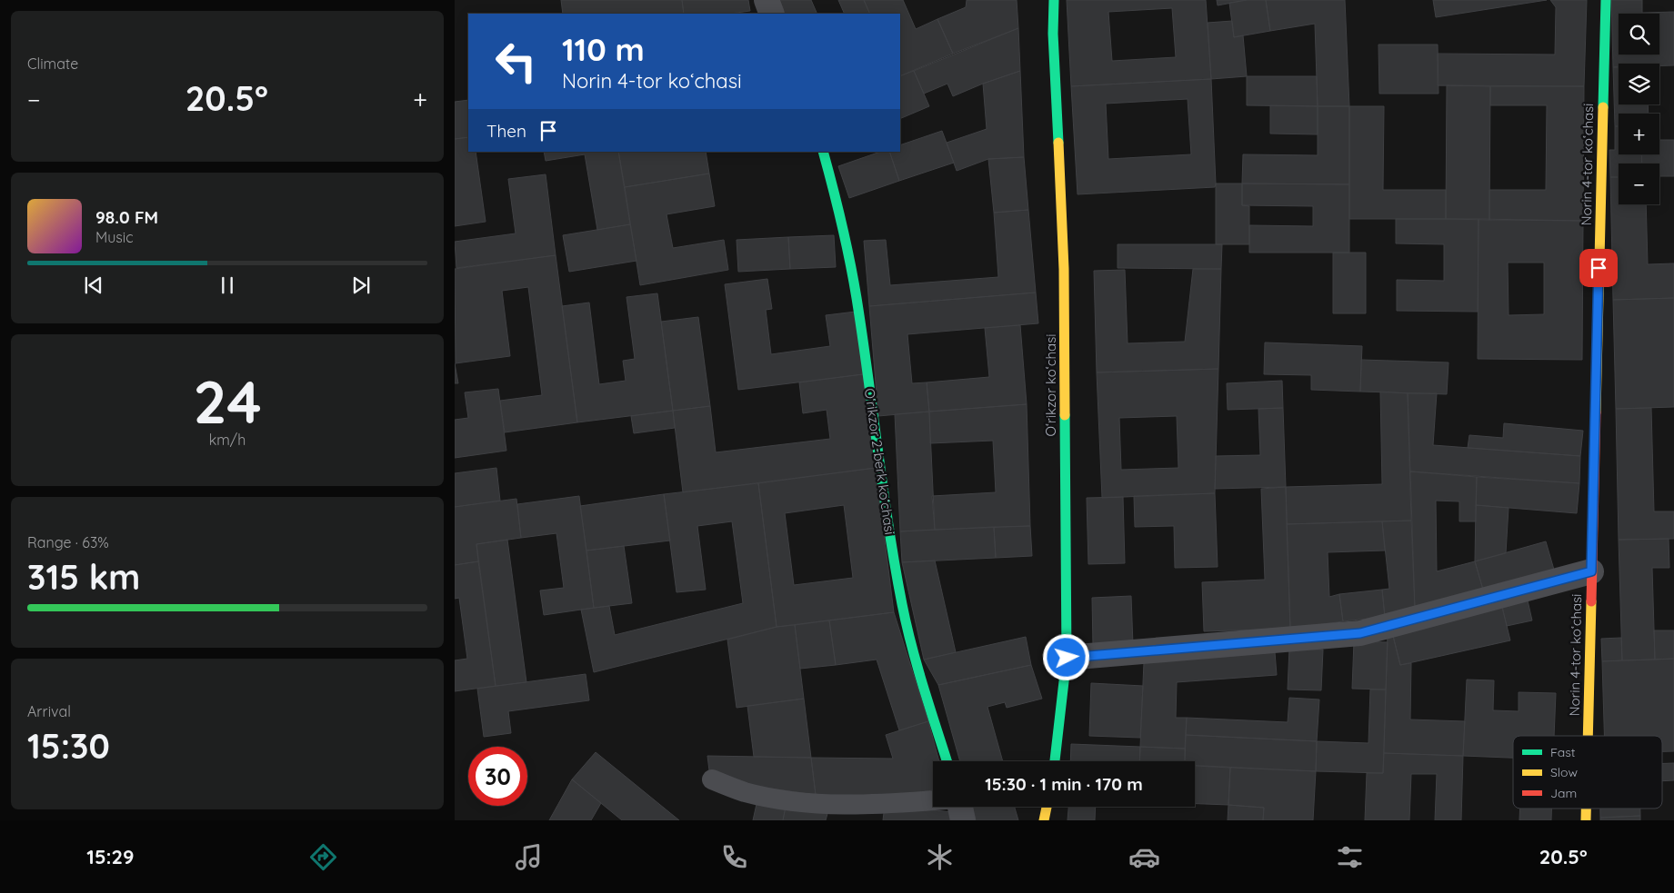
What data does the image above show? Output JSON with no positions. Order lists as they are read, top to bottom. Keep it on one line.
{"streets":{"street":["Norin 4-tor koʻchasi","Oʻrikzor koʻchasi","Oʻrikzor 2-berk koʻchasi"]},"legend":["Fast","Slow","Jam"],"page":{"tile":["Climate",["24","km/h"],["Range · 63%","315 km"],["Arrival","15:30"]],"map_buttons":["+","−"],"turn":["110 m","Norin 4-tor koʻchasi"],"heat":["−","20.5°","+"],"then":"Then","song":["98.0 FM","Music"],"limit":"30","trip":"15:30 · 1 min · 170 m","tabs":["15:29","20.5°"]}}
